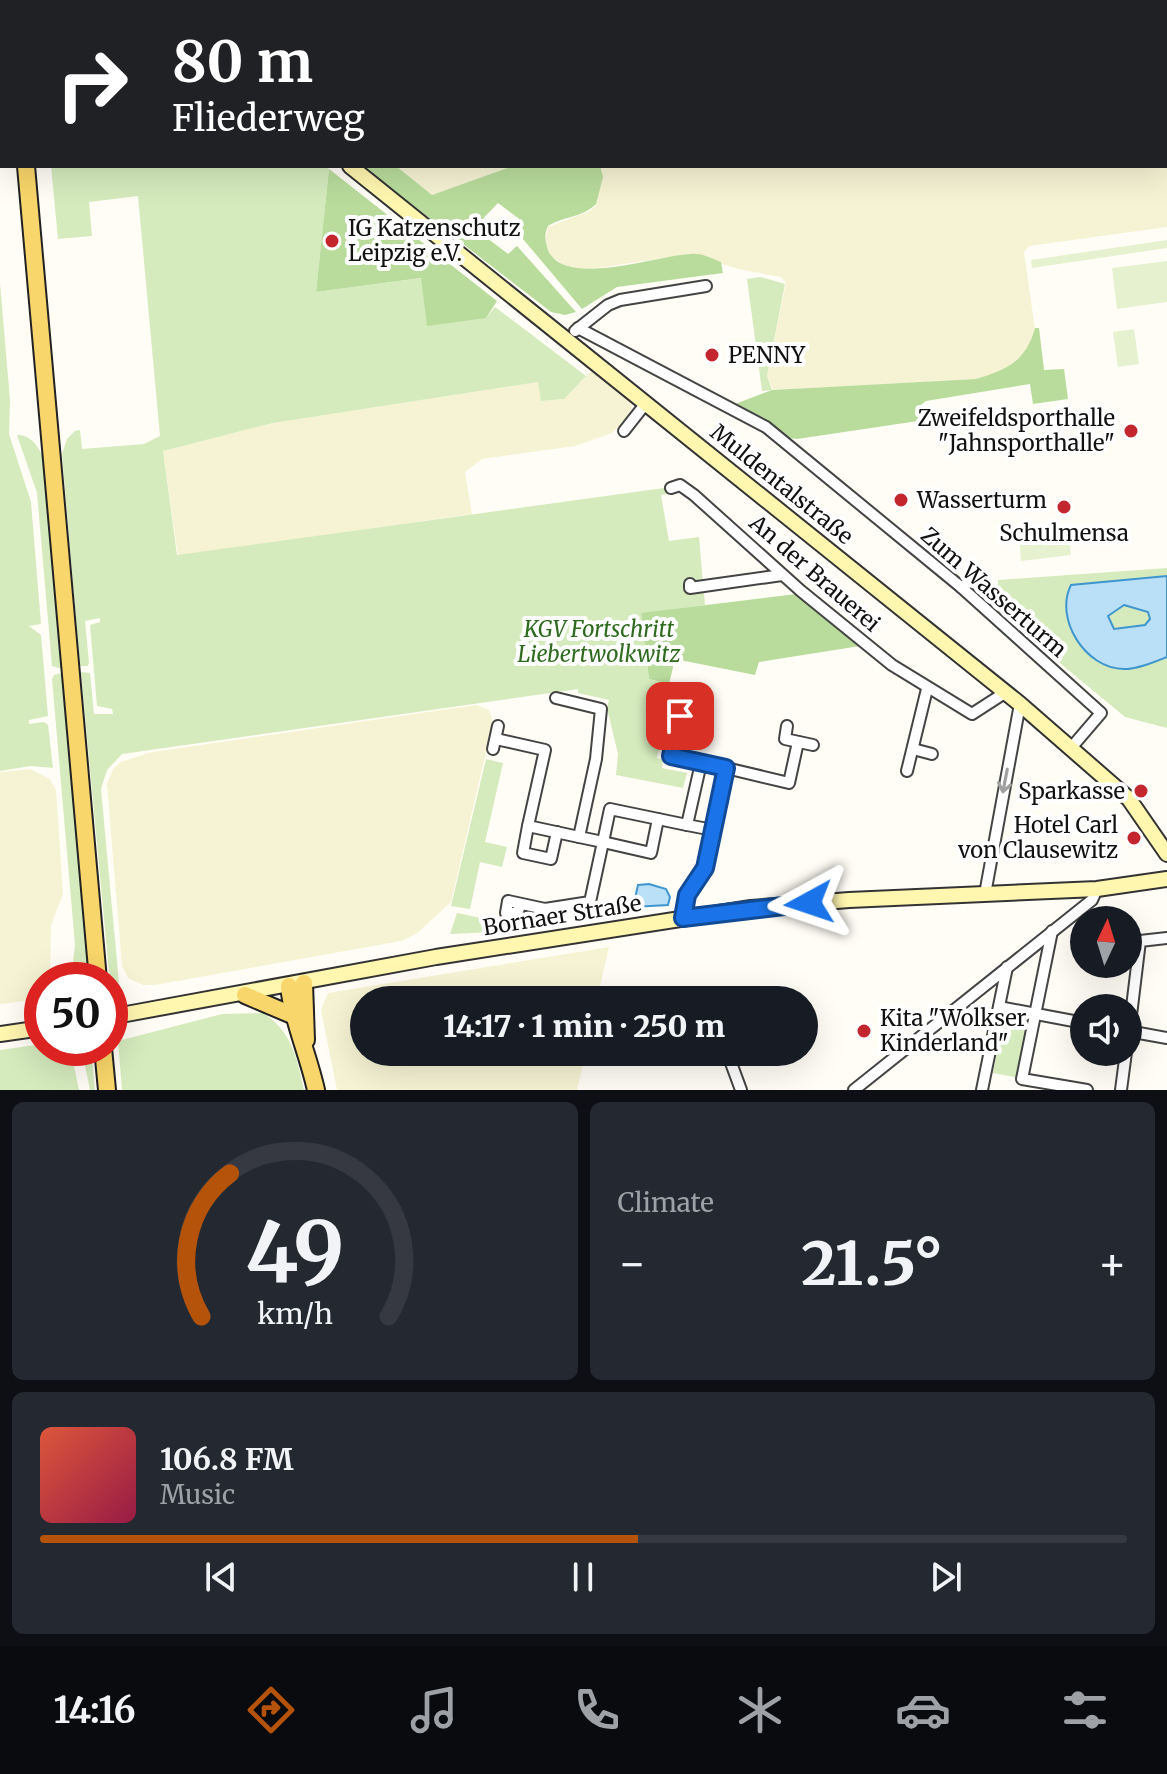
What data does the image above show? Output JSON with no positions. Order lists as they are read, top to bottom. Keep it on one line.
{"streets":{"main road":["Muldentalstraße","Bornaer Straße"],"street":["An der Brauerei","Zum Wasserturm"]},"crossings":[["Muldentalstraße","An der Brauerei"],["Muldentalstraße","Zum Wasserturm"]],"parks":["KGV Fortschritt Liebertwolkwitz"],"places":["IG Katzenschutz Leipzig e.V.","PENNY","Zweifeldsporthalle \"Jahnsporthalle\"","Wasserturm","Schulmensa","Sparkasse","Hotel Carl von Clausewitz","Kita \"Wolkser Kinderland\""],"north":"top","page":{"turn":["80 m","Fliederweg"],"limit":"50","trip":"14:17 · 1 min · 250 m","tile":"Climate","heat":["−","21.5°","+"],"song":["106.8 FM","Music"],"tabs":"14:16","gauge":["49","km/h"]}}
